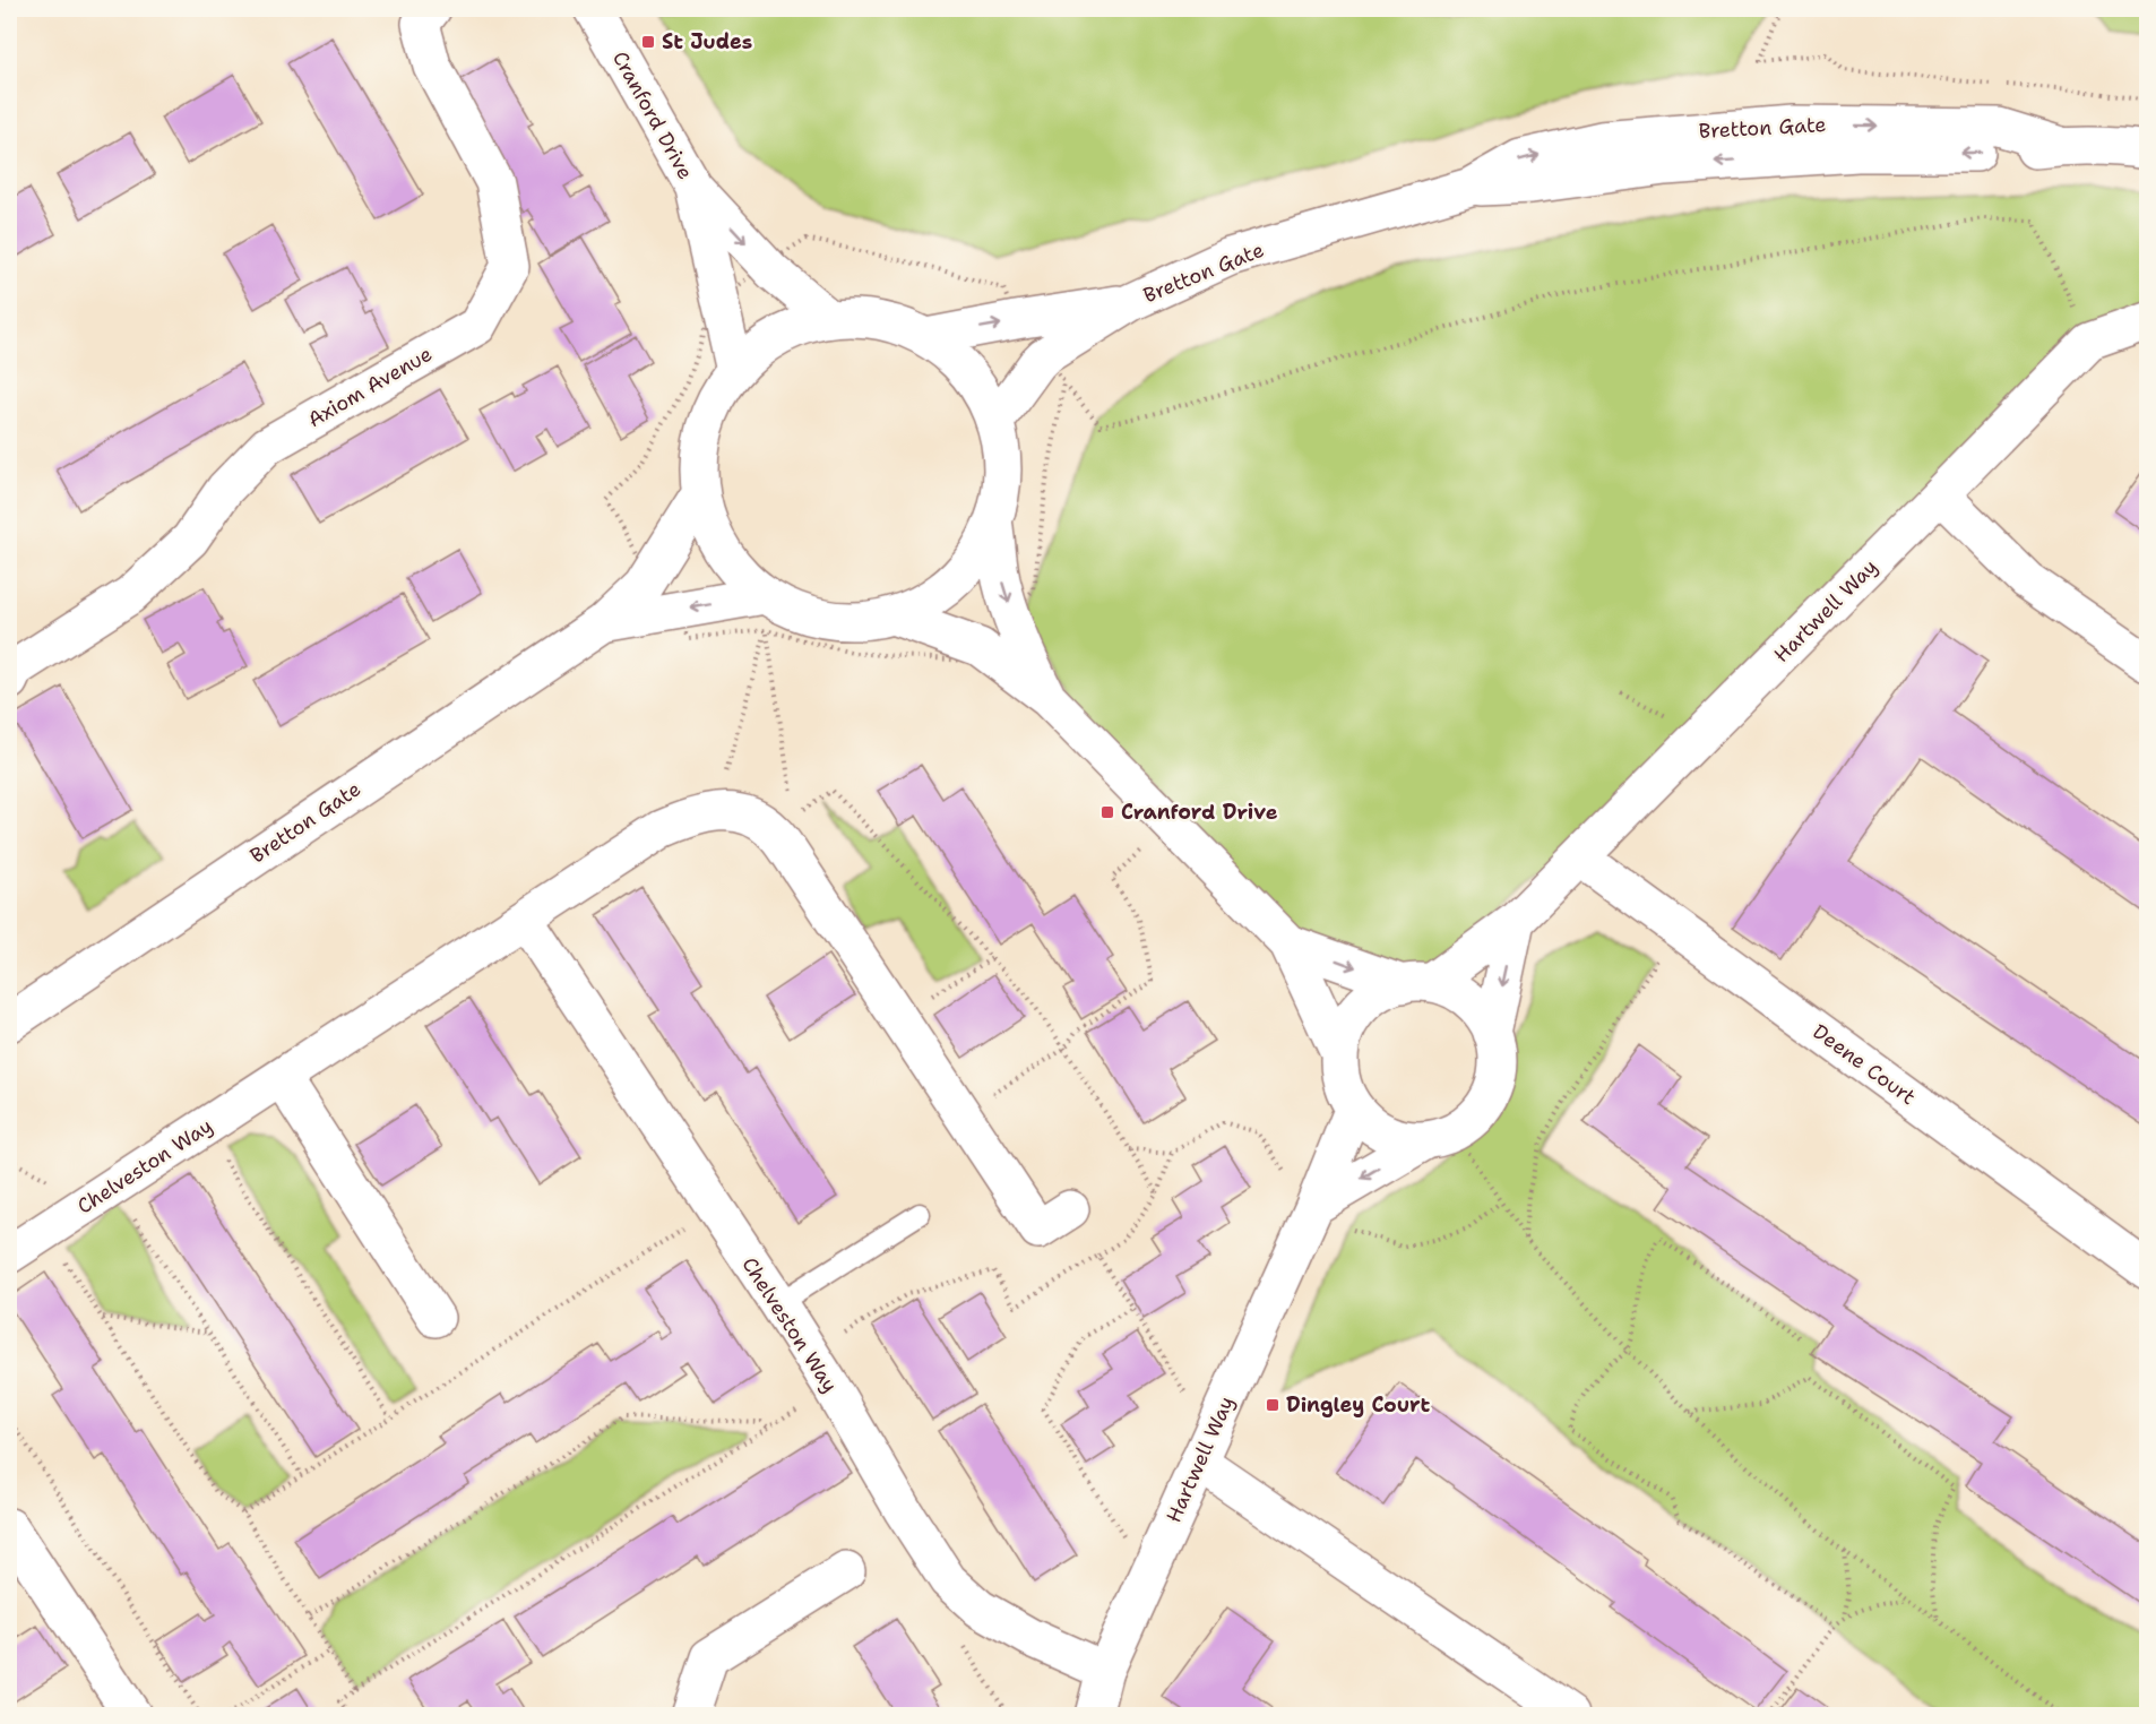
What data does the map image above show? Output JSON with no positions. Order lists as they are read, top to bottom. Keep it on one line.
{"streets":{"street":["Cranford Drive","Bretton Gate","Axiom Avenue","Hartwell Way","Deene Court","Chelveston Way"]},"crossings":[["Hartwell Way","Deene Court"],["Hartwell Way","Chelveston Way"]],"places":{"transit":["St Judes","Cranford Drive","Dingley Court"]}}
